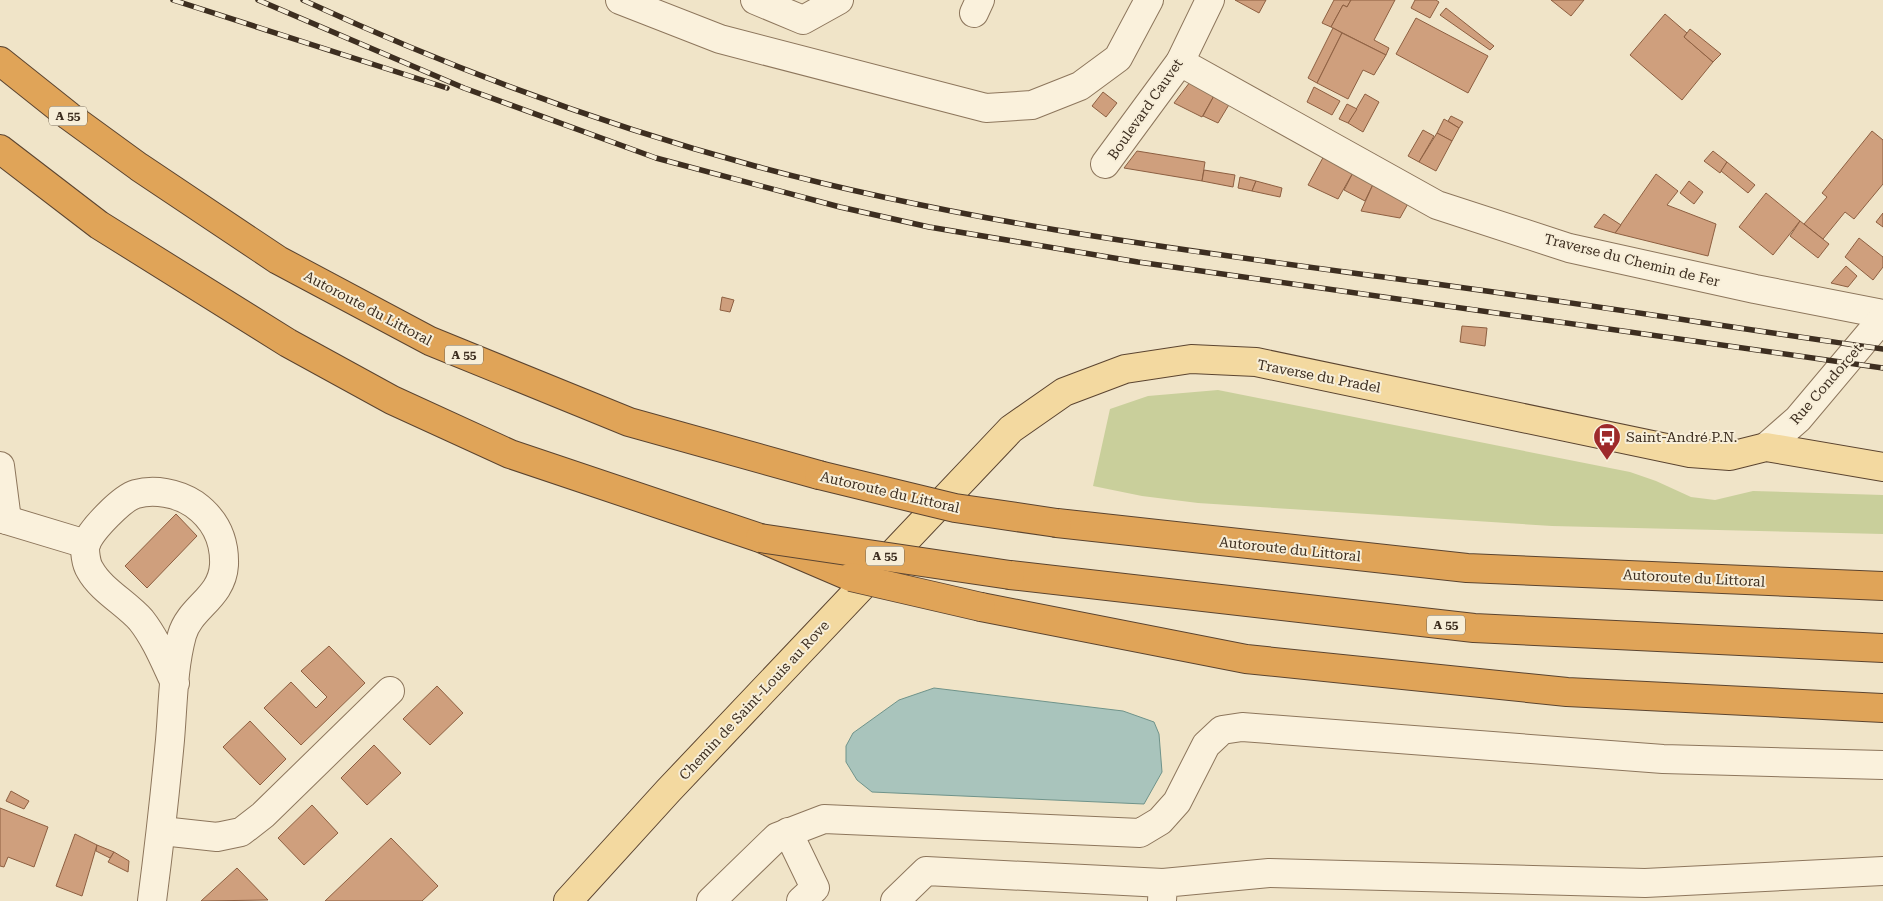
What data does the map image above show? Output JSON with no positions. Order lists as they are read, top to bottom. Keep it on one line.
{"streets":{"highway":["A 55","Autoroute du Littoral"],"main road":["Traverse du Pradel","Chemin de Saint-Louis au Rove"],"street":["Boulevard Cauvet","Traverse du Chemin de Fer","Rue Condorcet"]},"crossings":[["Boulevard Cauvet","Traverse du Chemin de Fer"],["Traverse du Chemin de Fer","Rue Condorcet"],["Traverse du Pradel","Rue Condorcet"],["Traverse du Pradel","Chemin de Saint-Louis au Rove"]],"places":{"bus stop":["Saint-André P.N."]}}
